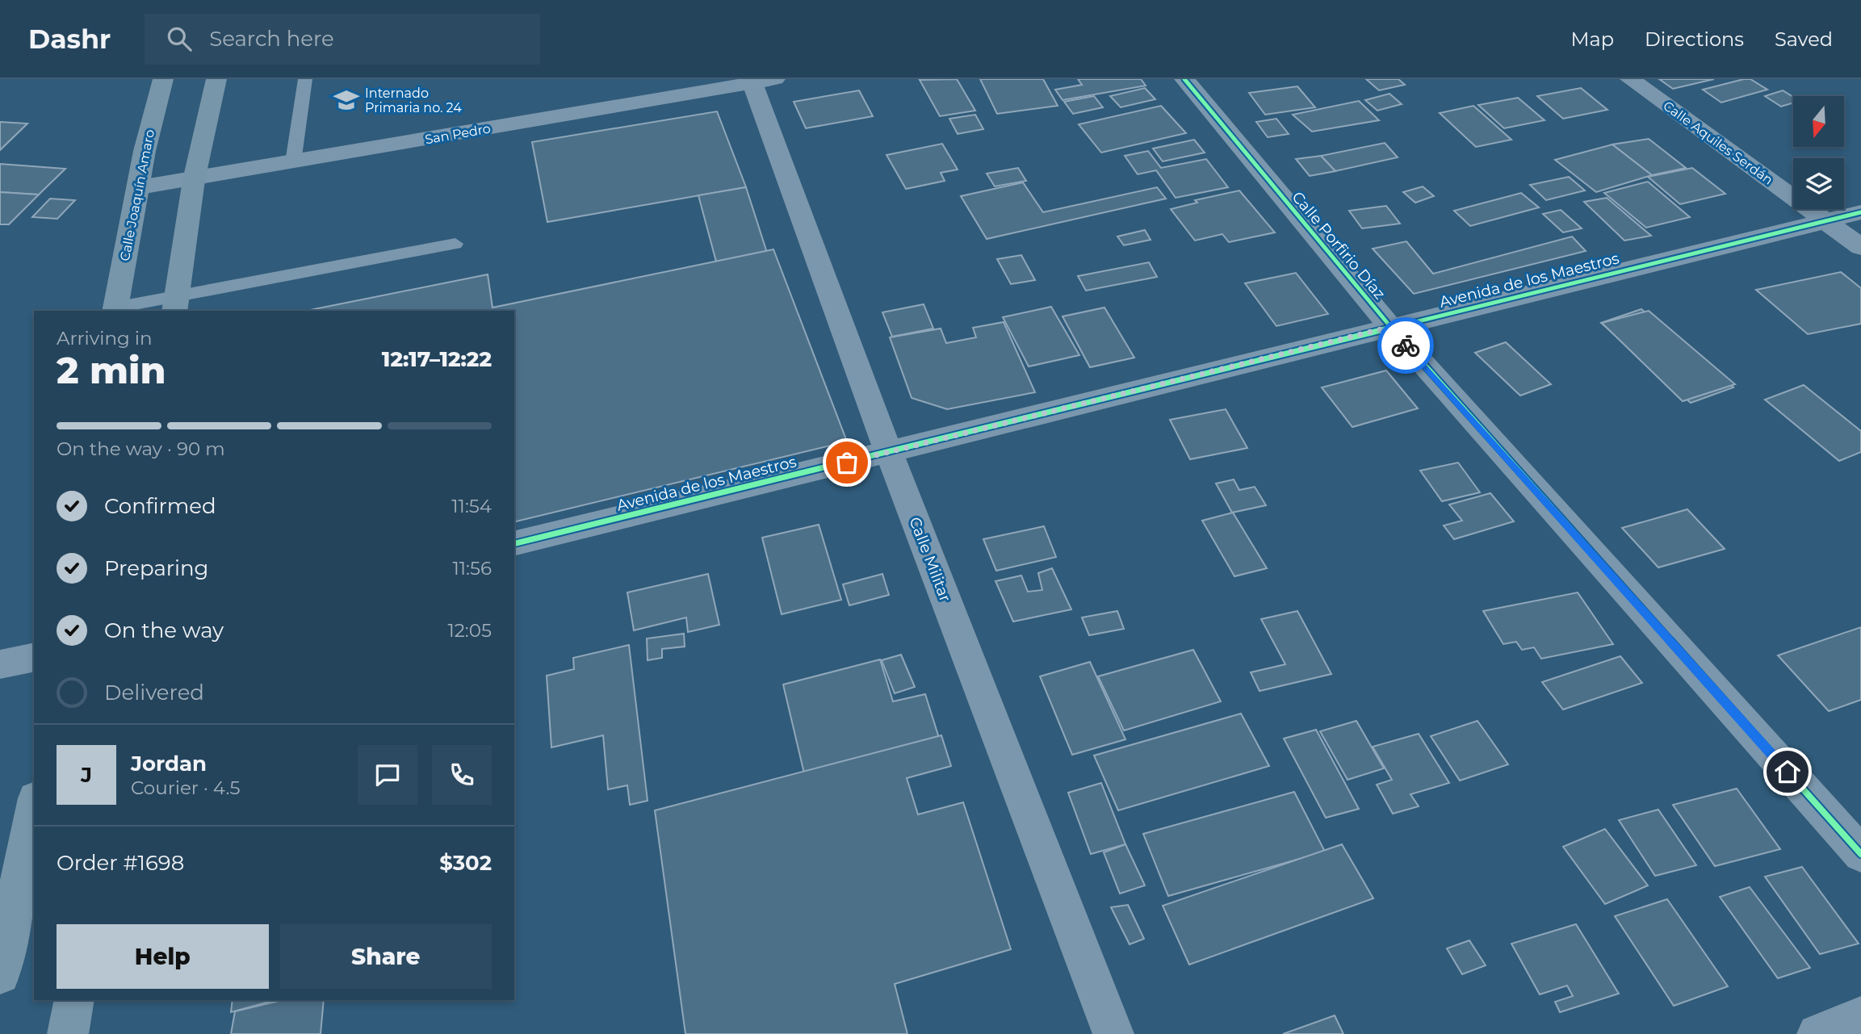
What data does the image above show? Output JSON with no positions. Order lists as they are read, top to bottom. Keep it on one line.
{"streets":{"main road":["Calle Joaquín Amaro"],"street":["San Pedro","Calle Aquiles Serdán","Calle Porfirio Díaz","Avenida de los Maestros","Calle Militar"]},"crossings":[["San Pedro","Calle Joaquín Amaro"],["San Pedro","Calle Militar"],["Calle Aquiles Serdán","Avenida de los Maestros"],["Calle Porfirio Díaz","Avenida de los Maestros"],["Avenida de los Maestros","Calle Militar"]],"places":{"school or university":["Internado Primaria no. 24"]},"north":"bottom","page":{"header":"Dashr","search":"Search here","nav":["Map","Directions","Saved"],"heading":["2 min","Arriving in","12:17–12:22"],"panel":["Jordan","Courier · 4.5","Order #1698","$302"],"bar":"On the way · 90 m","list":[["Confirmed","11:54"],["Preparing","11:56"],["On the way","12:05"],"Delivered"],"round":"J","buttons":["Help","Share"]}}
